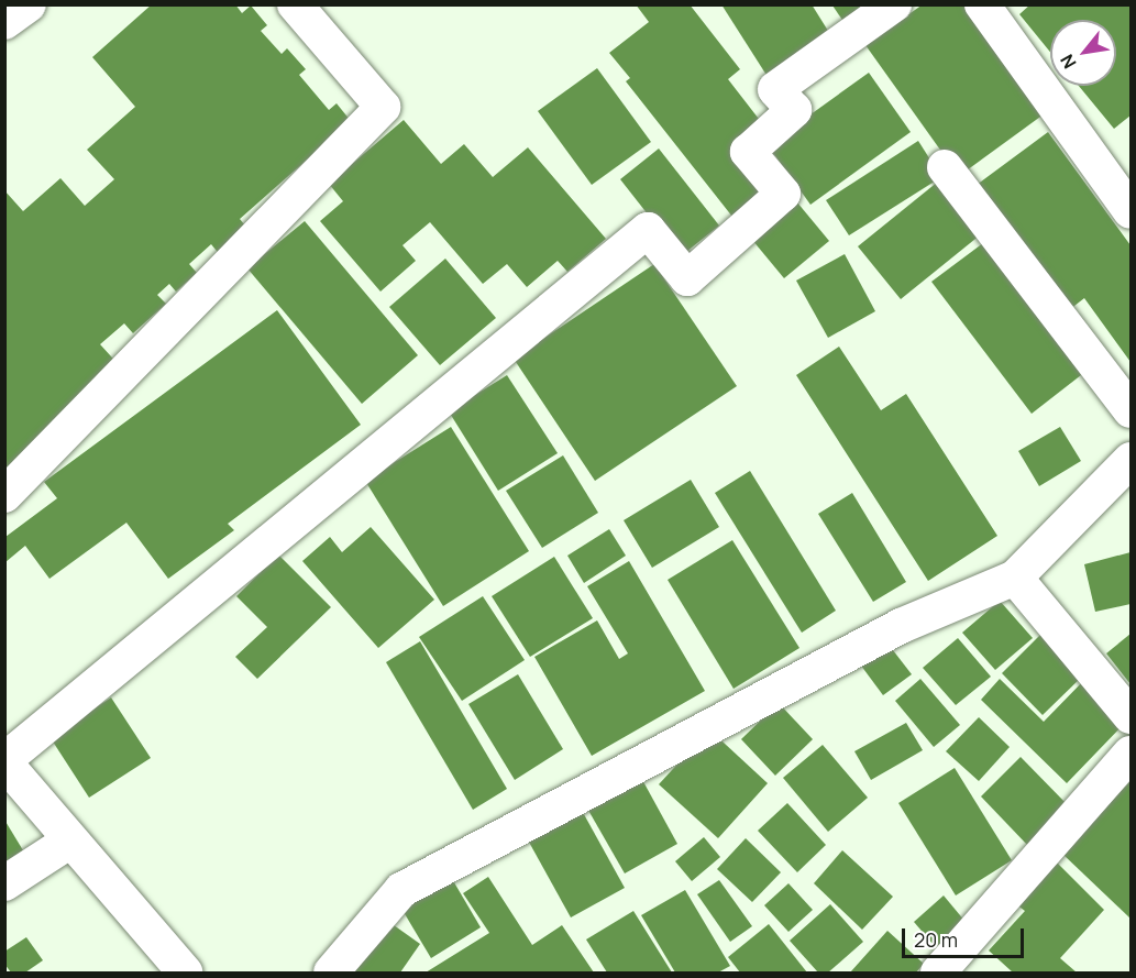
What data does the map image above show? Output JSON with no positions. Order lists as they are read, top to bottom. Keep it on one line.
{"scale_bar":"20 m","north":"bottom left"}
